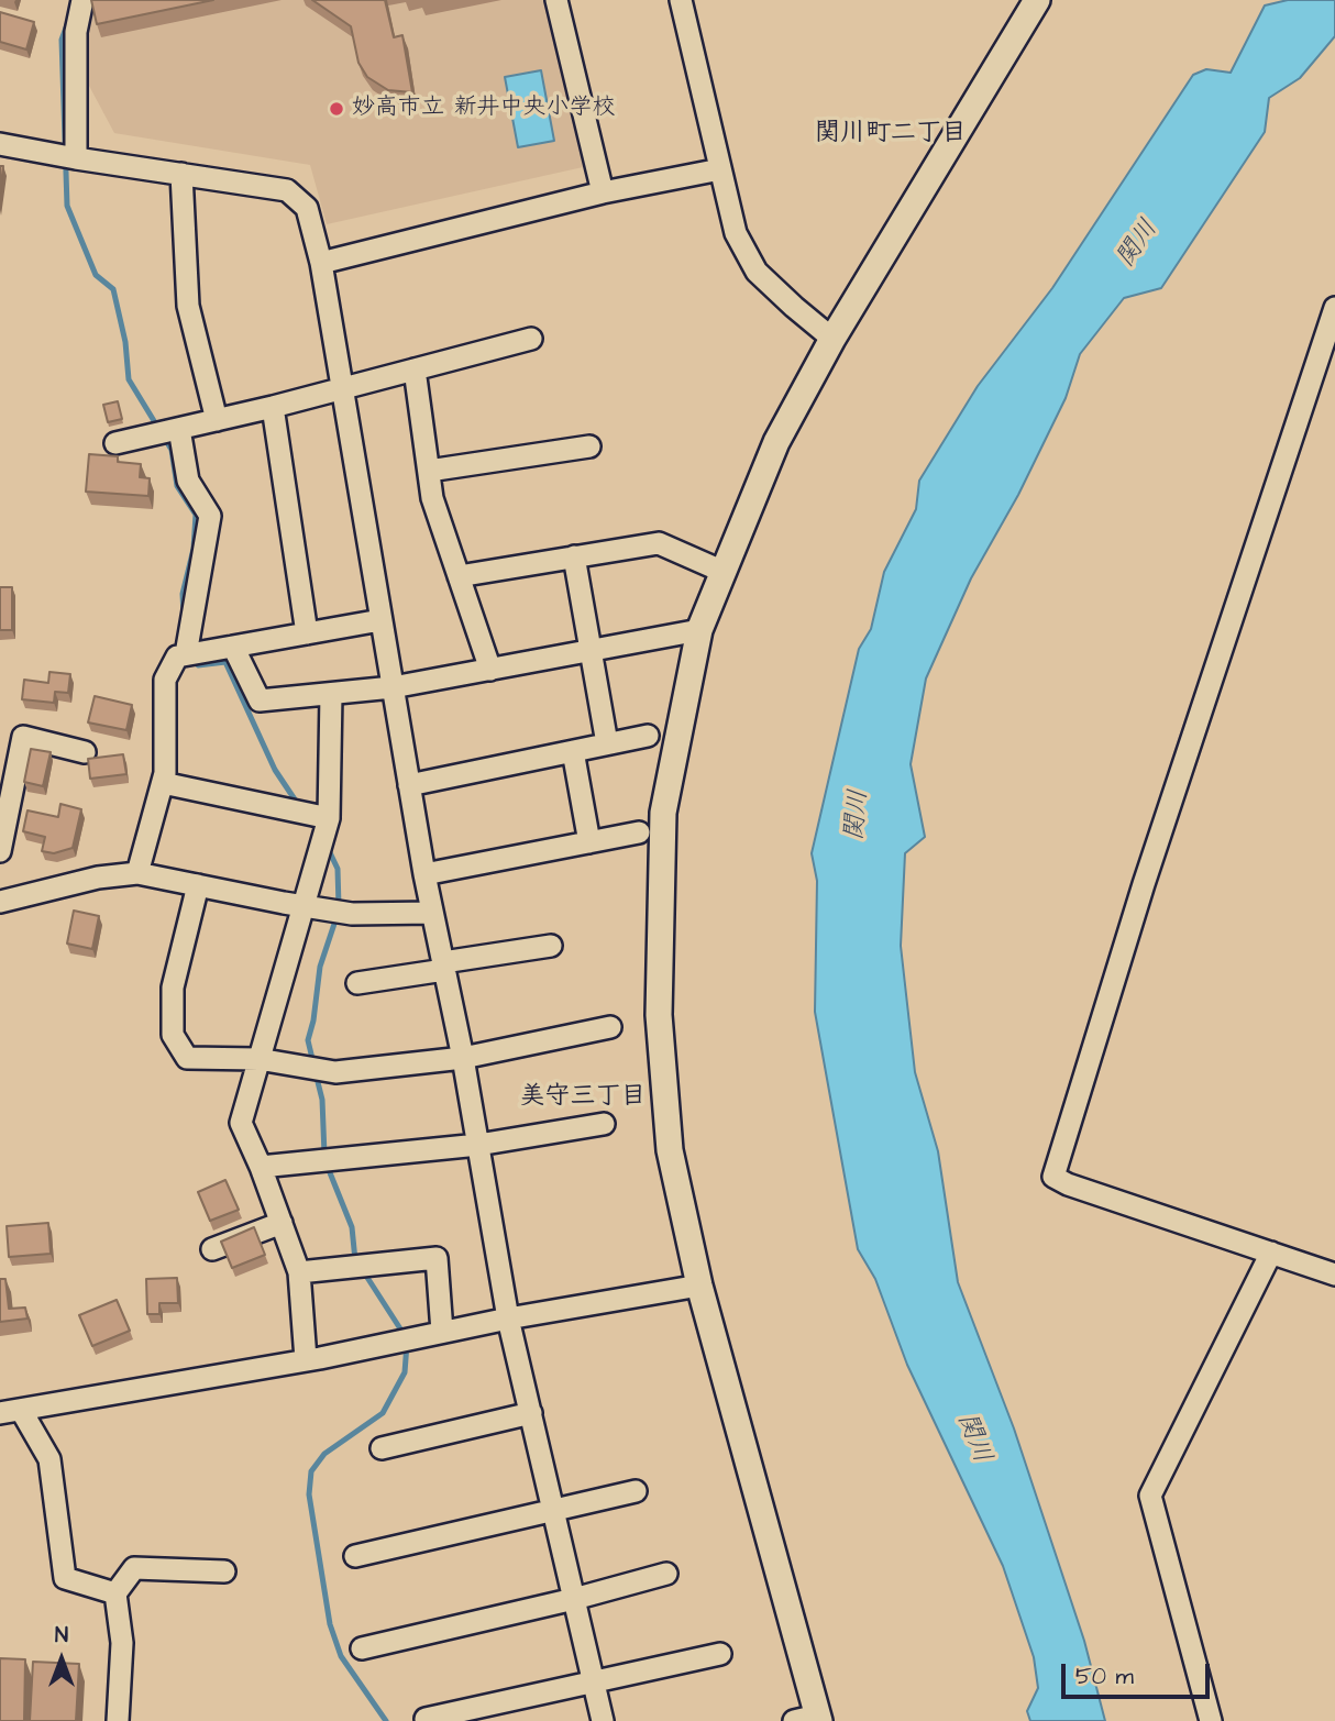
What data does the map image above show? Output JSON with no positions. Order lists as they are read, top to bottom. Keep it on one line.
{"districts":["関川町二丁目","美守三丁目"],"water":["関川"],"places":["妙高市立 新井中央小学校"],"scale_bar":"50 m","north":"top"}
